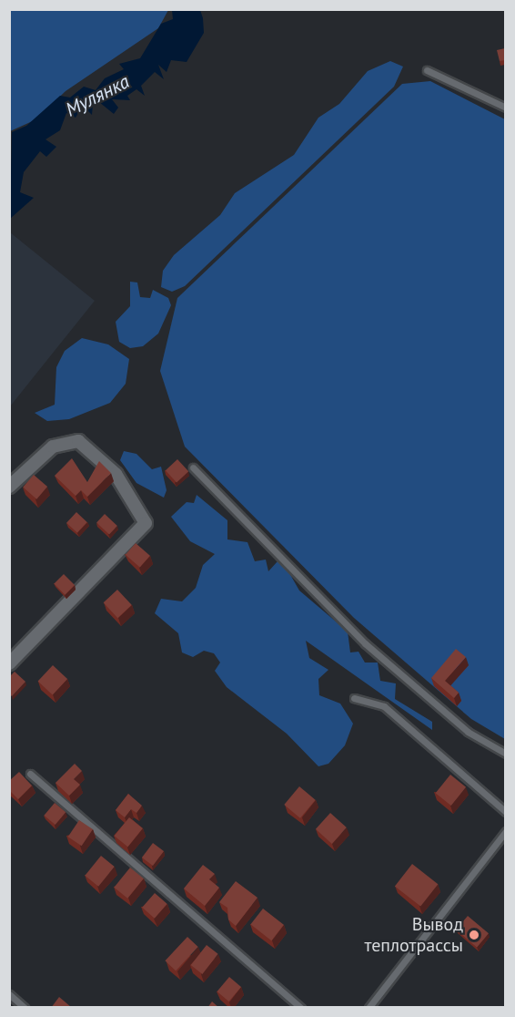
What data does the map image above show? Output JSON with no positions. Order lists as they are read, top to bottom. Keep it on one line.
{"water":["Мулянка"],"places":["Вывод теплотрассы"]}
